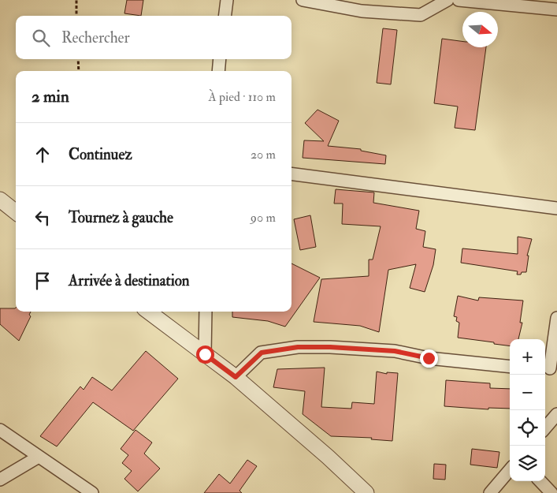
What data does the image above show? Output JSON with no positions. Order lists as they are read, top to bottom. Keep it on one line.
{"north":"right","page":{"search":"Rechercher","heading":["2 min","À pied · 110 m"],"list":[["Continuez","20 m"],["Tournez à gauche","90 m"],"Arrivée à destination"],"map_buttons":["+","−"]}}
